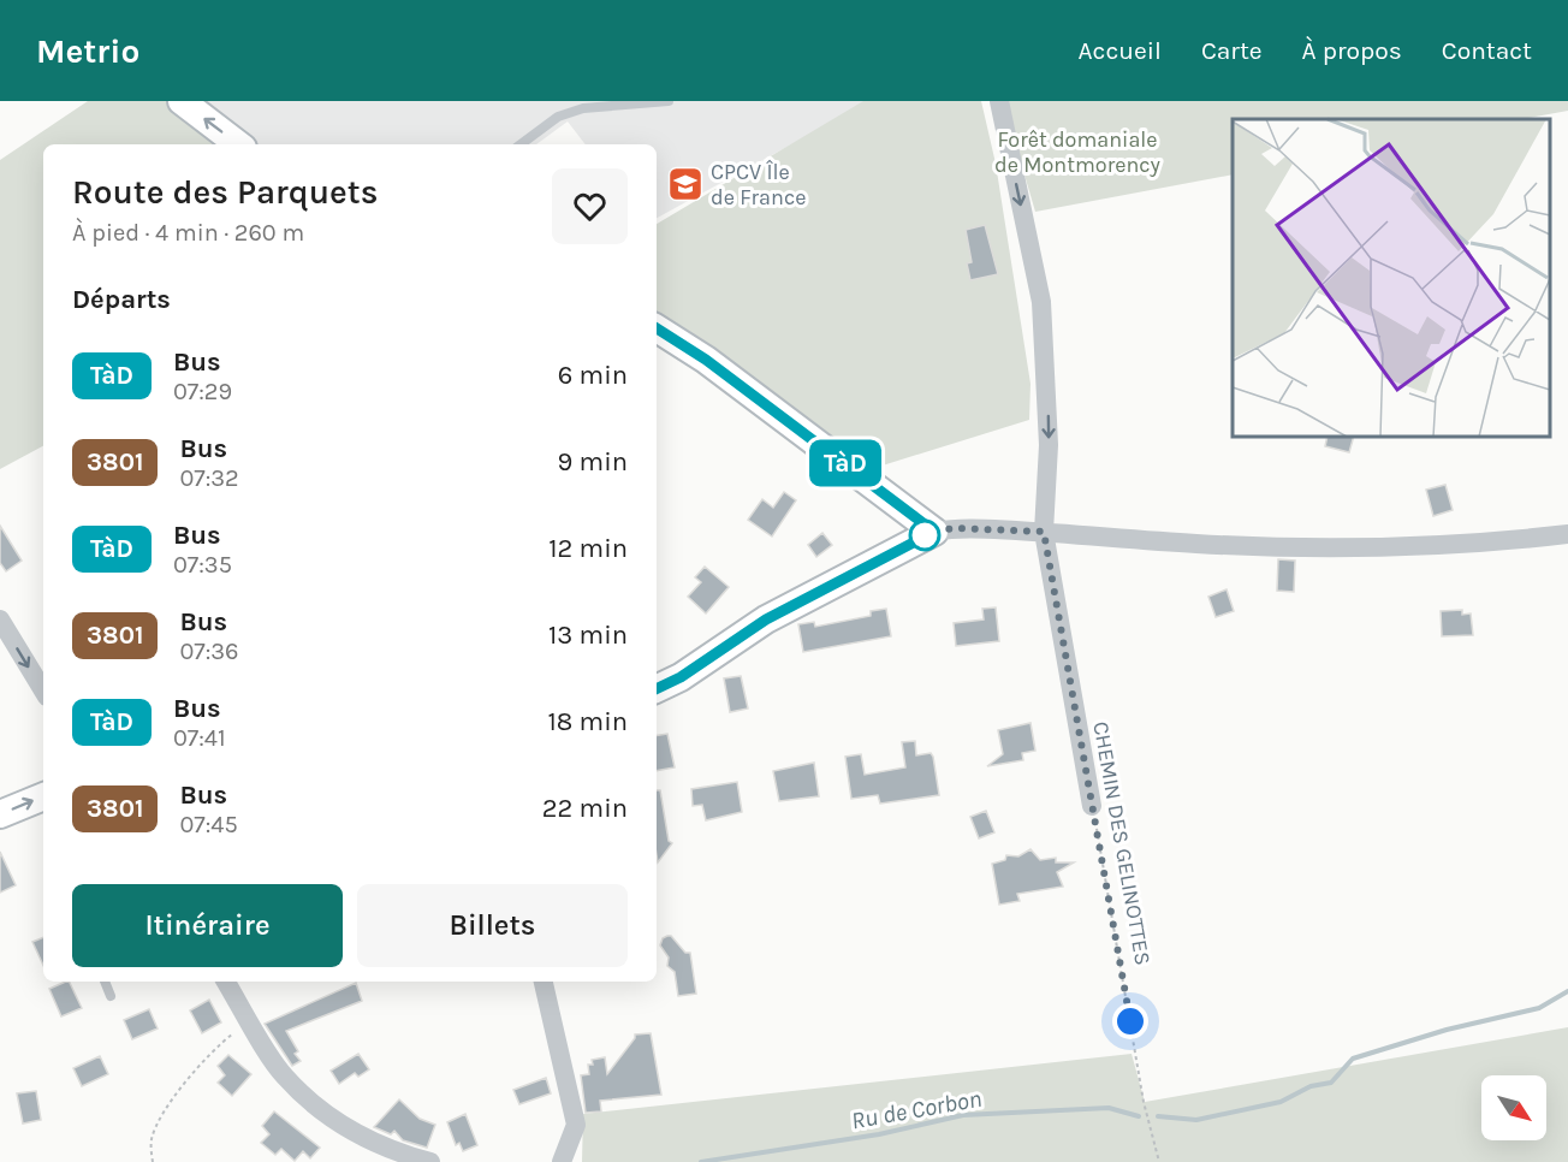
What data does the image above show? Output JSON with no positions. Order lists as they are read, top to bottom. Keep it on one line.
{"streets":{"street":["CHEMIN DES GELINOTTES"]},"one_way":["CHEMIN DES GELINOTTES"],"water":["Ru de Corbon"],"parks":["Forêt domaniale de Montmorency"],"places":{"school or university":["CPCV Île de France"]},"lines":["bus line TàD"],"north":"bottom right","page":{"header":"Metrio","nav":["Accueil","Carte","À propos","Contact"],"on_map":"TàD","heading":[["Route des Parquets","À pied · 4 min · 260 m"],"Départs"],"list":[{"mark":"TàD","name":"Bus","note":"07:29","value":"6 min"},{"mark":"3801","name":"Bus","note":"07:32","value":"9 min"},{"mark":"TàD","name":"Bus","note":"07:35","value":"12 min"},{"mark":"3801","name":"Bus","note":"07:36","value":"13 min"},{"mark":"TàD","name":"Bus","note":"07:41","value":"18 min"},{"mark":"3801","name":"Bus","note":"07:45","value":"22 min"}],"buttons":["Itinéraire","Billets"]}}
